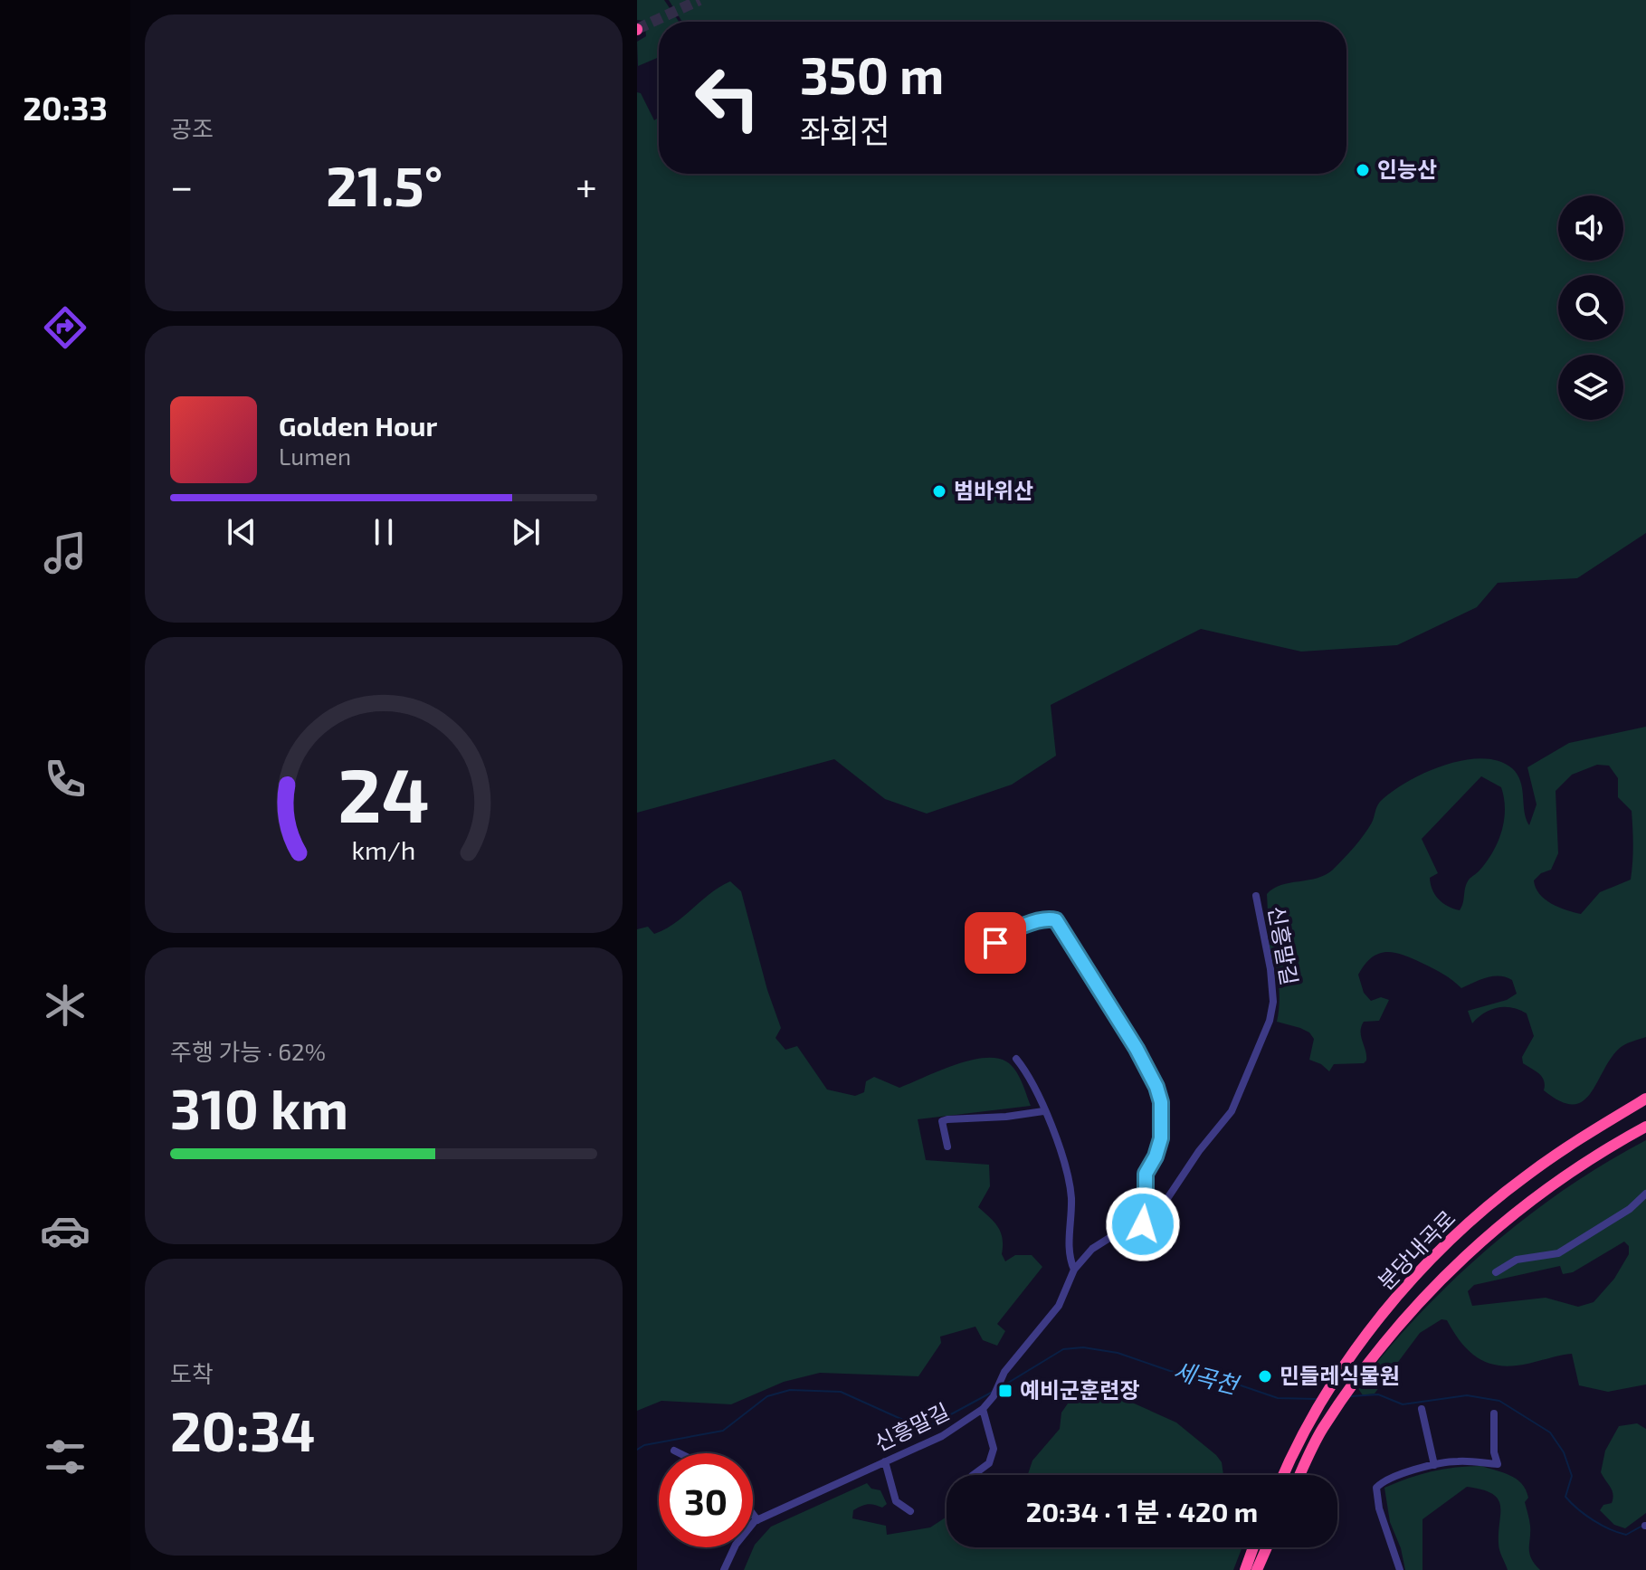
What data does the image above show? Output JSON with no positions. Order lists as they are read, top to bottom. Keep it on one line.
{"streets":{"highway":["분당내곡로"],"street":["신흥말길"]},"water":["세곡천"],"places":{"other":["인능산","범바위산","민들레식물원"],"transit":["예비군훈련장"]},"page":{"tabs":"20:33","tile":["공조",["주행 가능 · 62%","310 km"],["도착","20:34"]],"turn":["350 m","좌회전"],"heat":["−","21.5°","+"],"song":["Golden Hour","Lumen"],"limit":"30","trip":"20:34 · 1 분 · 420 m","gauge":["24","km/h"]}}
